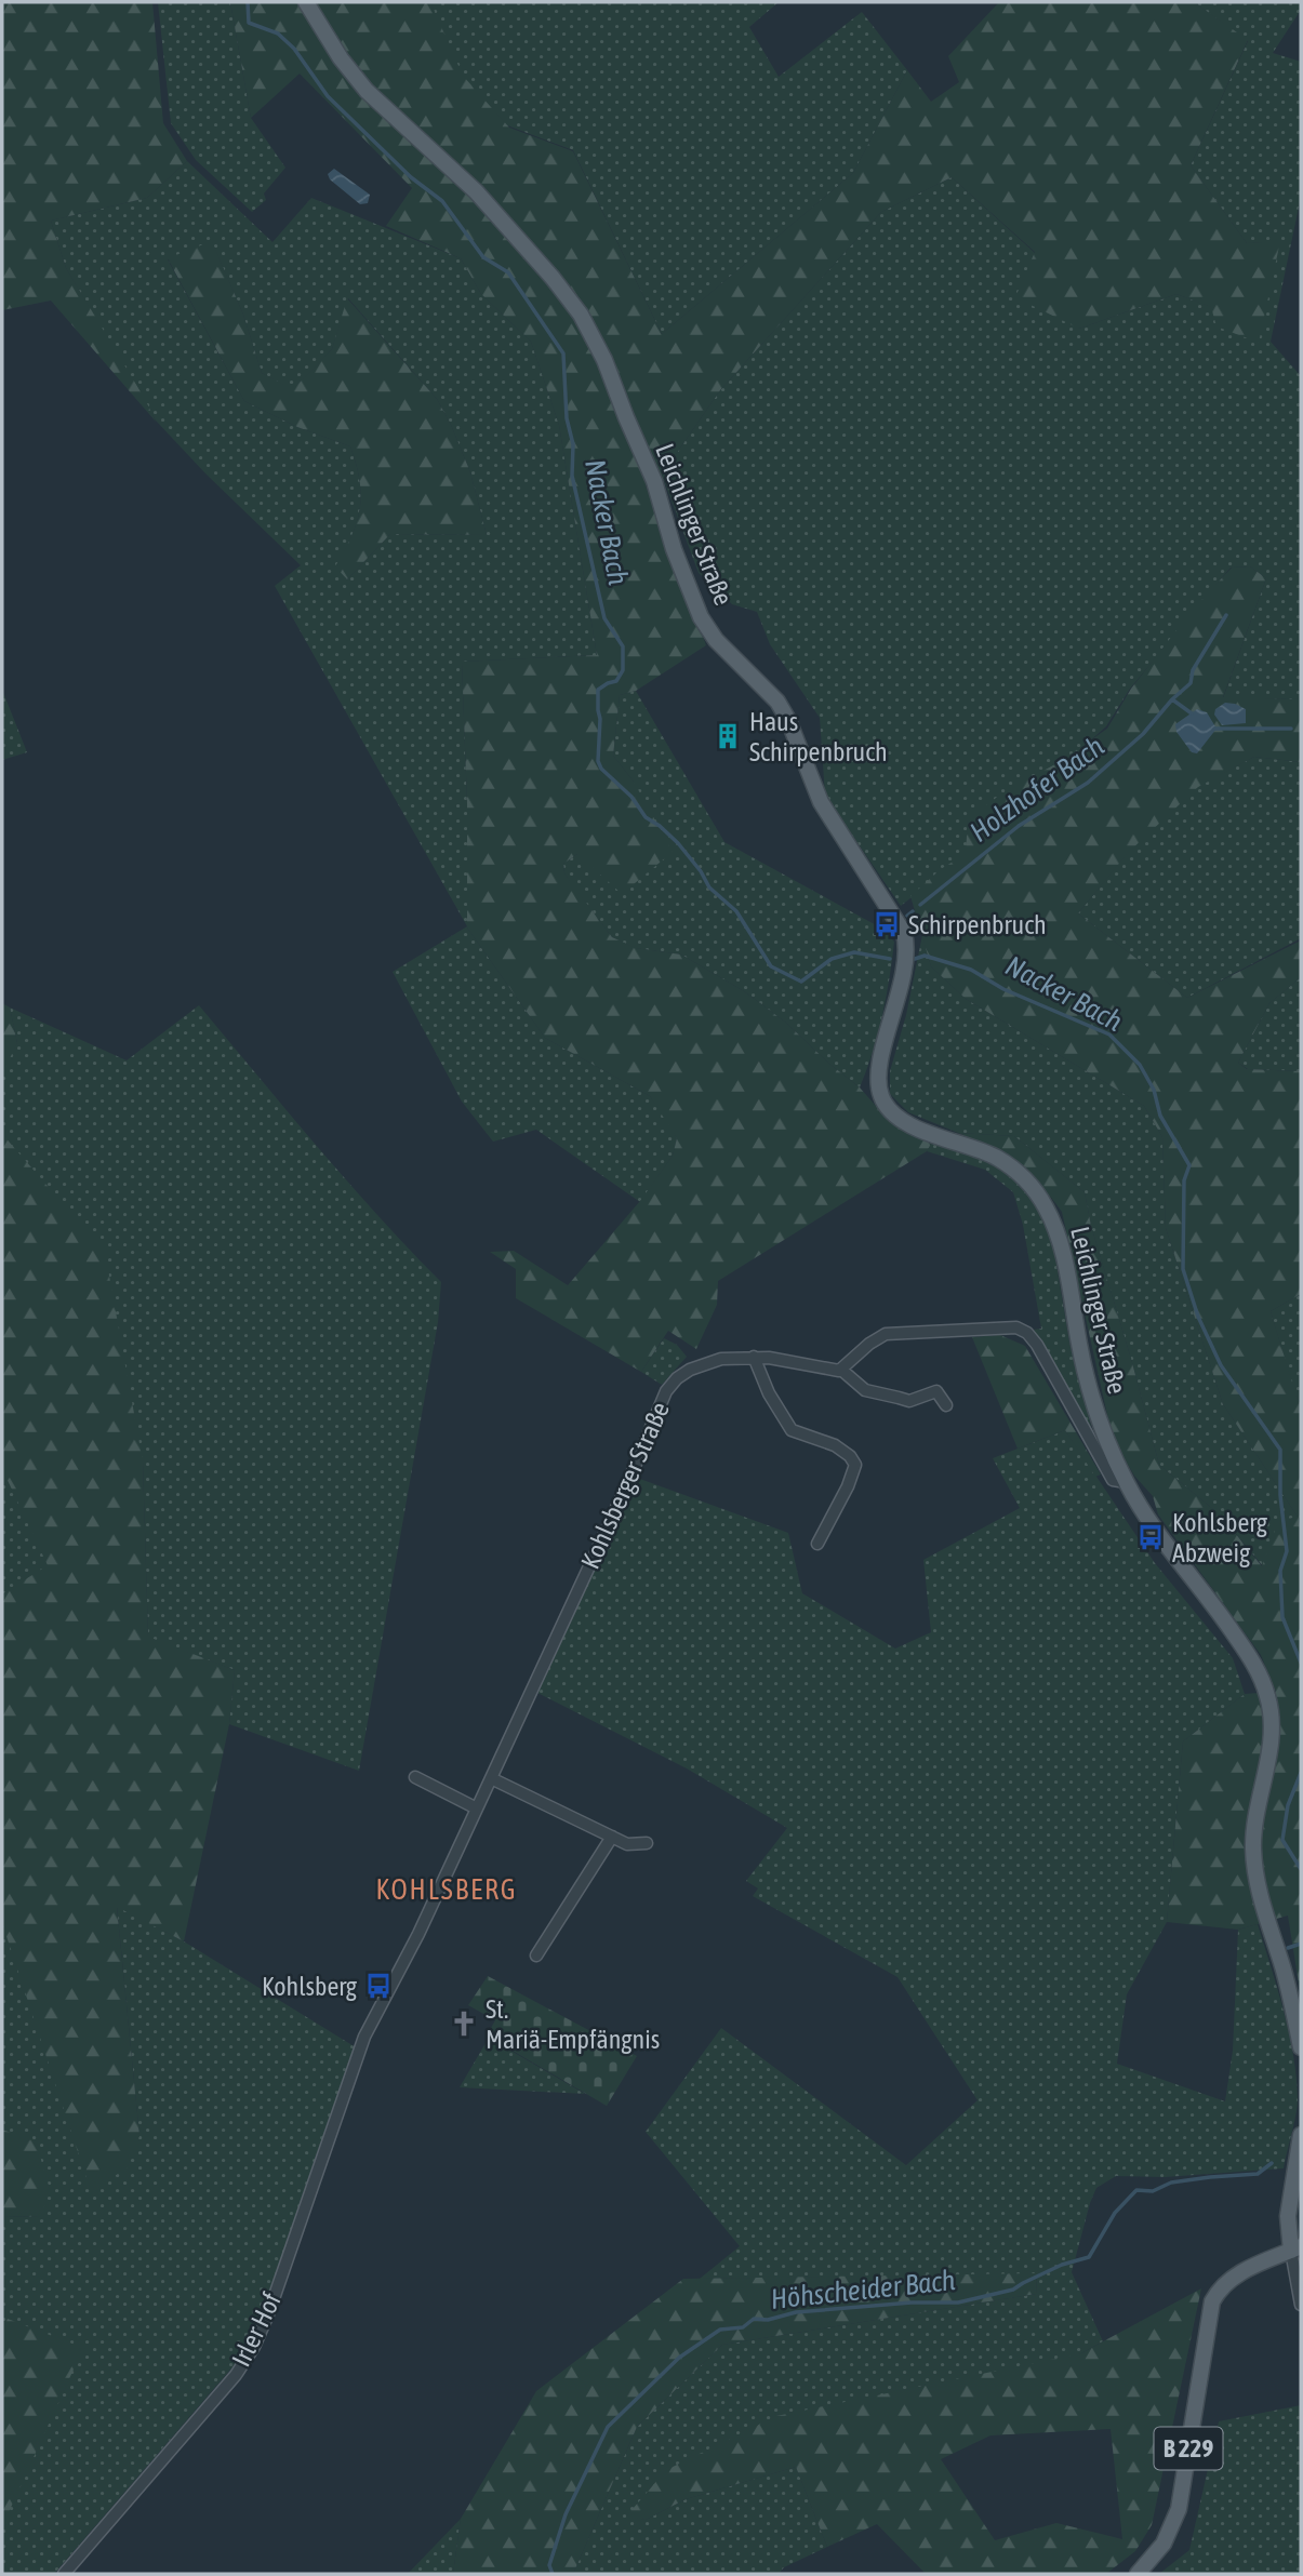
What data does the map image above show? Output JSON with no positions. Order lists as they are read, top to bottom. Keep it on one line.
{"streets":{"main road":["Leichlinger Straße","B 229"],"street":["Kohlsberger Straße","Irler Hof"]},"crossings":[["Kohlsberger Straße","Irler Hof"]],"districts":["KOHLSBERG"],"water":["Nacker Bach","Holzhofer Bach","Höhscheider Bach"],"places":{"building":["Haus Schirpenbruch"],"bus stop":["Schirpenbruch","Kohlsberg Abzweig","Kohlsberg"],"church":["St. Mariä-Empfängnis"]}}
